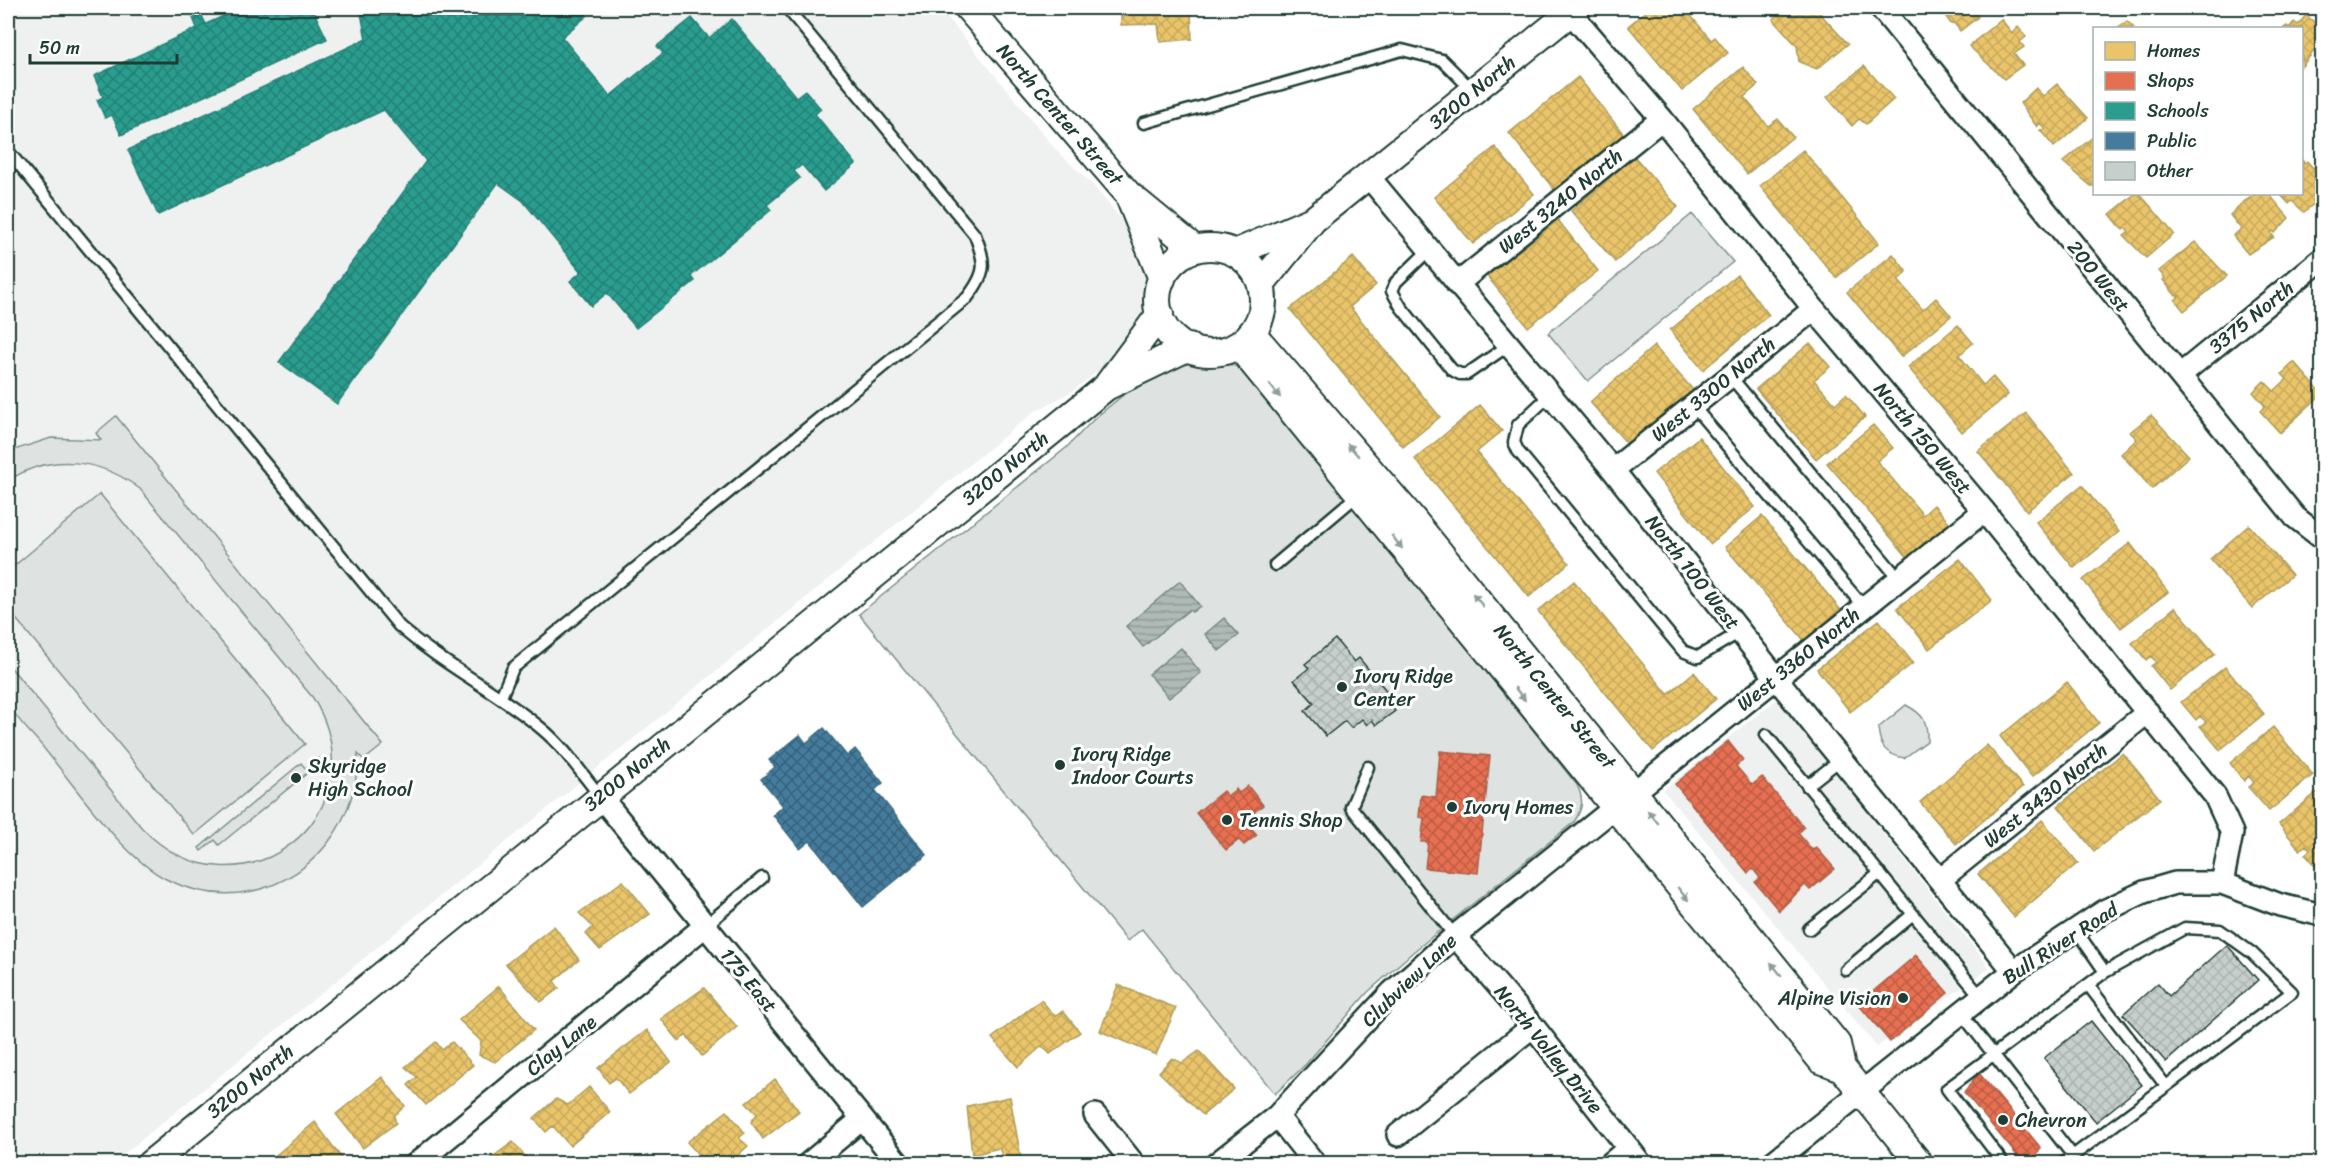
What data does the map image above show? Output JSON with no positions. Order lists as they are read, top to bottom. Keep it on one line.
{"streets":{"street":["3200 North","North Center Street","West 3240 North","200 West","3375 North","West 3300 North","North 150 West","North 100 West","West 3360 North","West 3430 North","Bull River Road","175 East","Clubview Lane","Clay Lane","North Volley Drive"]},"crossings":[["3200 North","North 150 West"],["3200 North","North 100 West"],["3200 North","175 East"],["North Center Street","West 3360 North"],["North Center Street","Bull River Road"],["North Center Street","Clubview Lane"],["West 3240 North","North 150 West"],["West 3240 North","North 100 West"],["200 West","3375 North"],["West 3300 North","North 150 West"],["West 3300 North","North 100 West"],["North 150 West","West 3360 North"],["North 150 West","West 3430 North"],["North 150 West","Bull River Road"],["North 100 West","West 3360 North"],["North 100 West","West 3430 North"],["North 100 West","Bull River Road"],["West 3360 North","Clubview Lane"],["175 East","Clay Lane"],["Clubview Lane","North Volley Drive"]],"places":["Ivory Ridge Center","Ivory Ridge Indoor Courts","Skyridge High School","Ivory Homes","Tennis Shop","Alpine Vision","Chevron"],"legend":["Homes","Shops","Schools","Public","Other"],"scale_bar":"50 m"}
